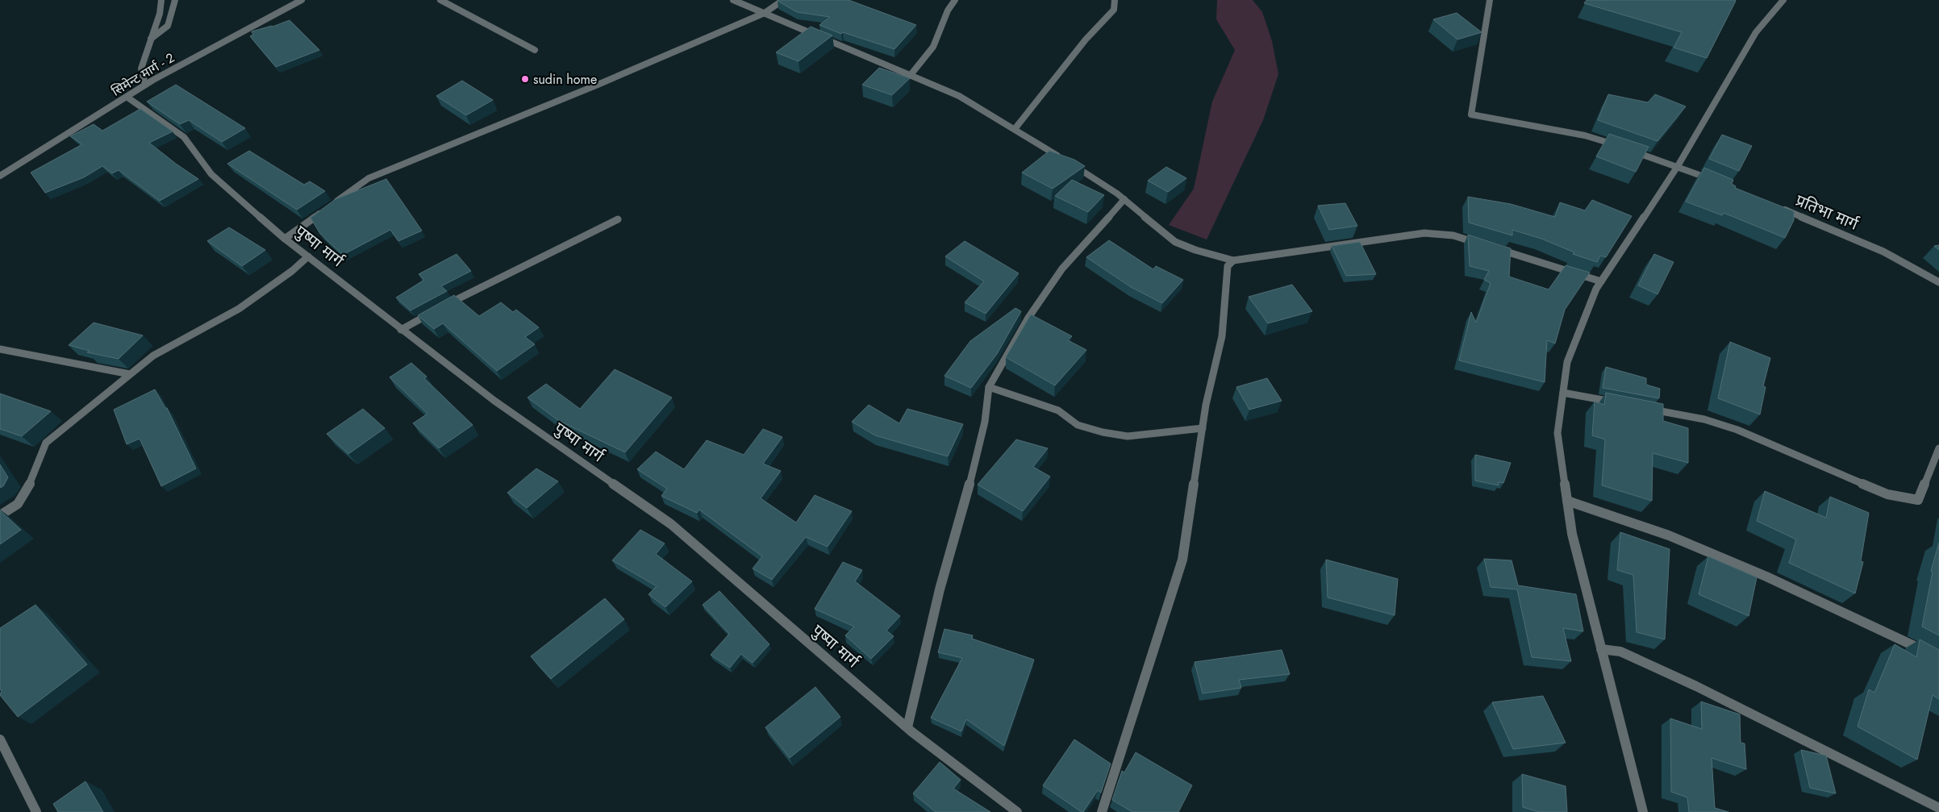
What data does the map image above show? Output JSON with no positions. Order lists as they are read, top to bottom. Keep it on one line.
{"streets":{"street":["सिमेन्ट मार्ग - 2","प्रतिभा मार्ग","पुष्पा मार्ग"]},"crossings":[["सिमेन्ट मार्ग - 2","पुष्पा मार्ग"]],"places":["sudin home"]}
